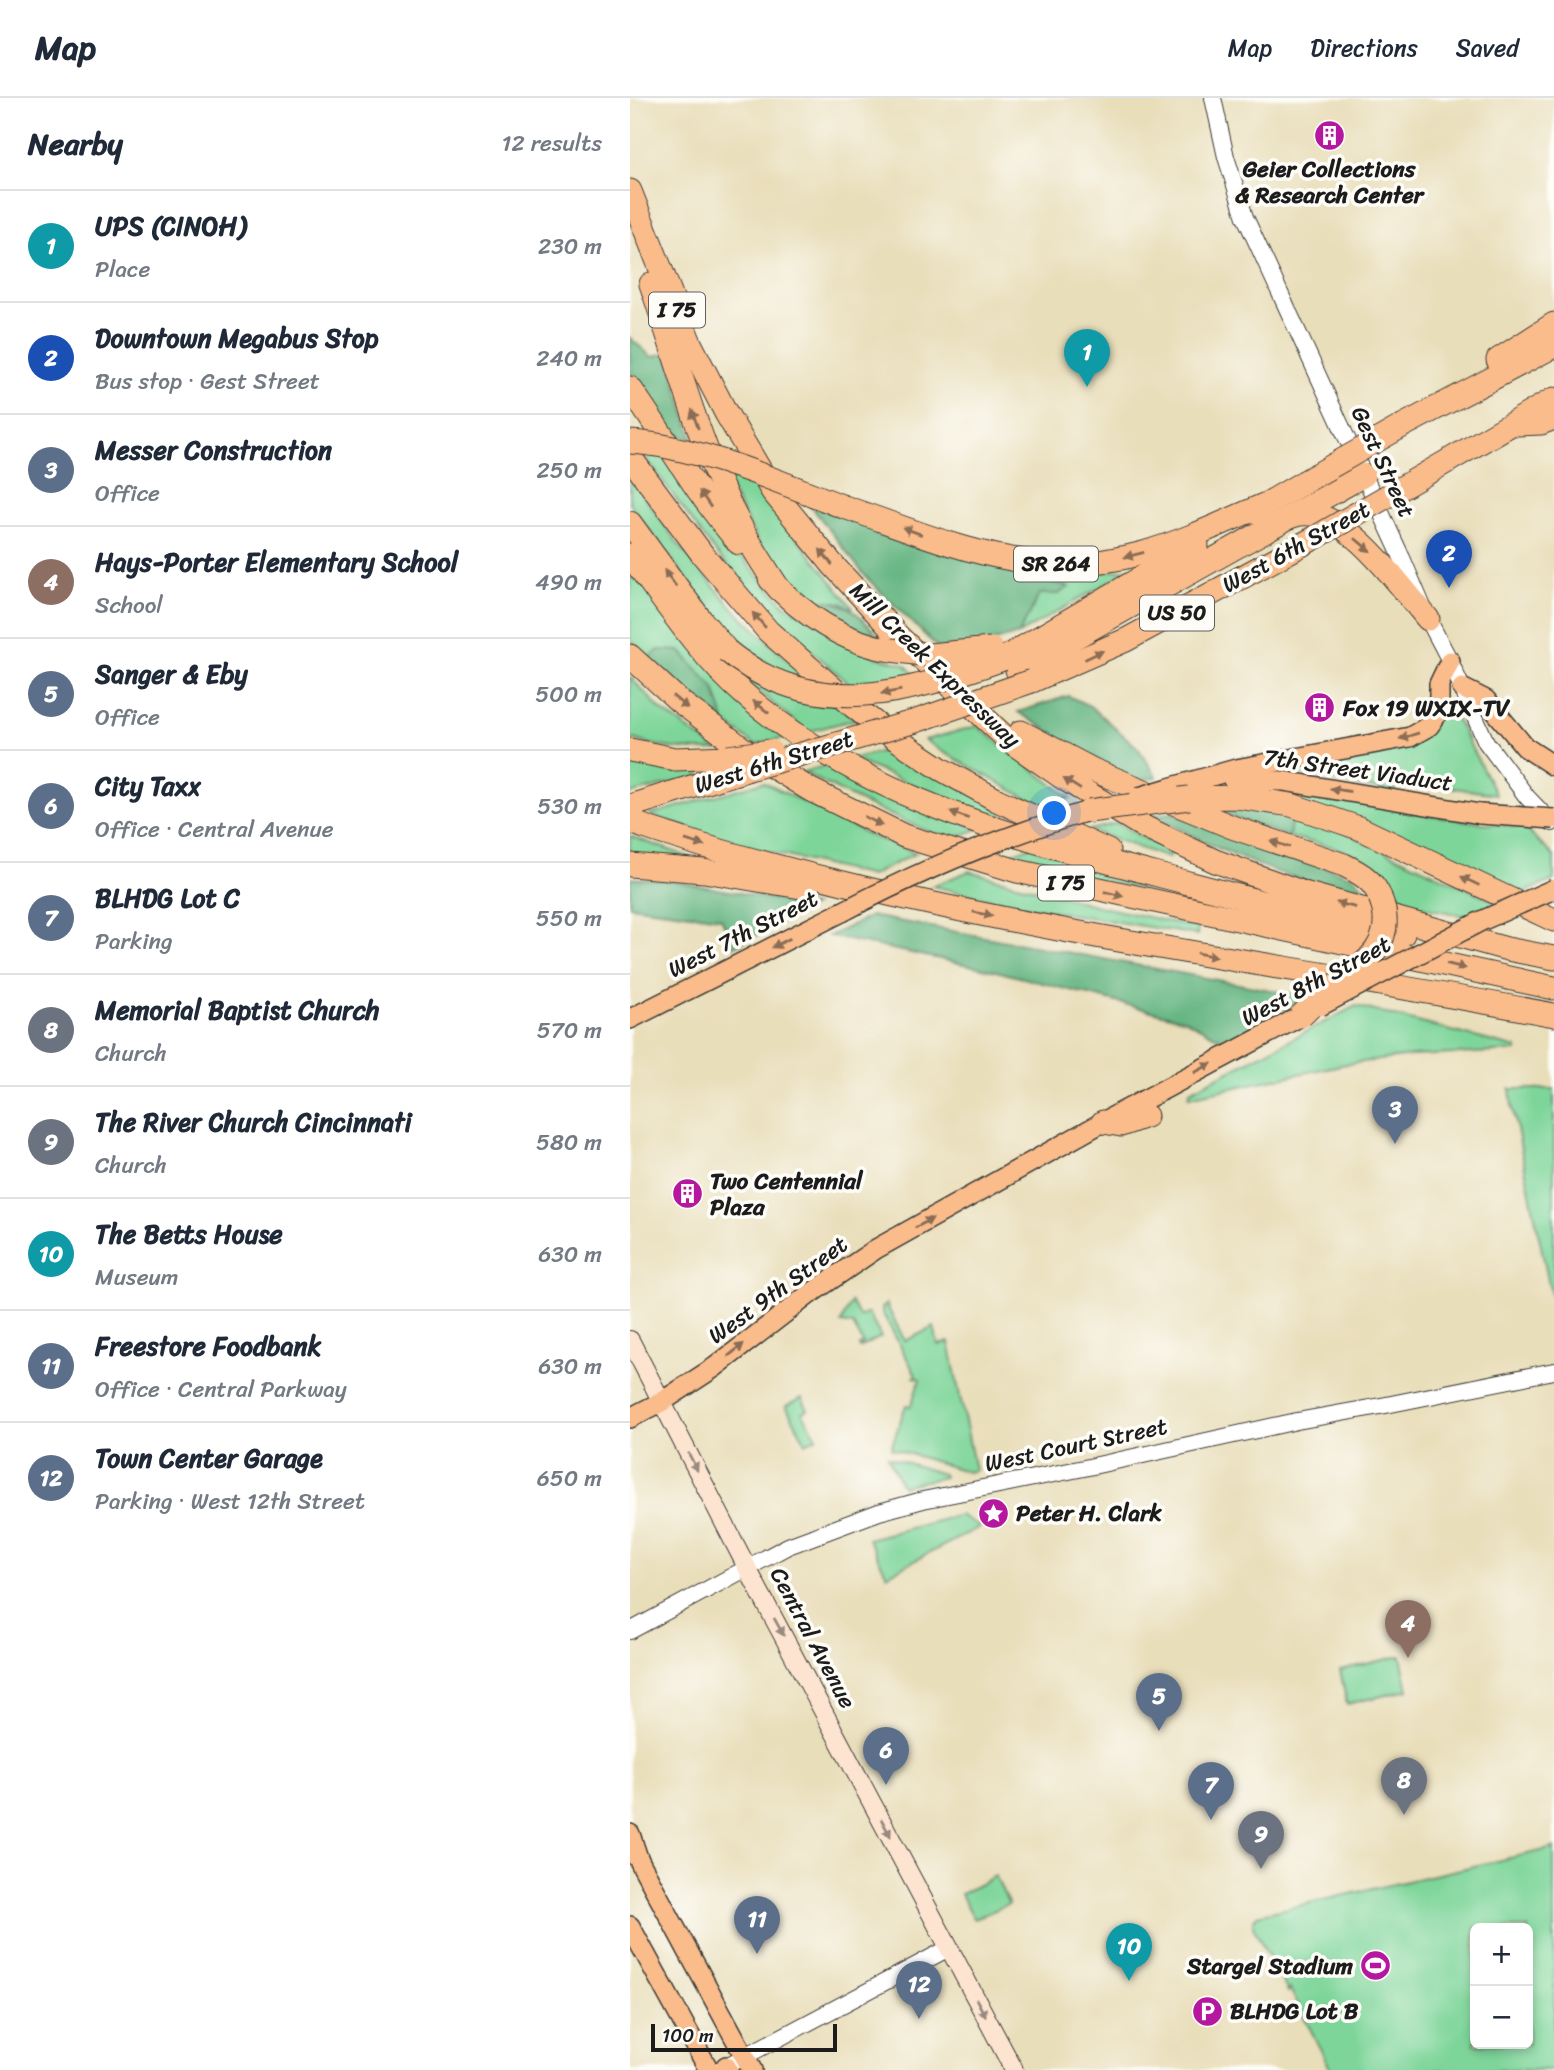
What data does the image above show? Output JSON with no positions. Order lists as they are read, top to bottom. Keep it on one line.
{"streets":{"highway":["I 75","West 6th Street","SR 264","US 50","Mill Creek Expressway"],"main road":["7th Street Viaduct","West 7th Street","West 8th Street","West 9th Street","Central Avenue"],"street":["Gest Street","West Court Street"]},"crossings":[["West 6th Street","US 50"],["SR 264","US 50"],["West 8th Street","West 9th Street"],["West 9th Street","Central Avenue"],["West Court Street","Central Avenue"]],"one_way":["7th Street Viaduct","West 7th Street","West 8th Street","West 9th Street","Central Avenue"],"places":{"building":["Geier Collections & Research Center","Fox 19 WXIX-TV","Two Centennial Plaza"],"place":["Peter H. Clark"],"sports":["Stargel Stadium"],"parking":["BLHDG Lot B"]},"scale_bar":"100 m","page":{"header":"Map","nav":["Map","Directions","Saved"],"heading":["Nearby","12 results"],"list":[{"mark":"1","name":"UPS (CINOH)","note":"Place","value":"230 m"},{"mark":"2","name":"Downtown Megabus Stop","note":"Bus stop · Gest Street","value":"240 m"},{"mark":"3","name":"Messer Construction","note":"Office","value":"250 m"},{"mark":"4","name":"Hays-Porter Elementary School","note":"School","value":"490 m"},{"mark":"5","name":"Sanger & Eby","note":"Office","value":"500 m"},{"mark":"6","name":"City Taxx","note":"Office · Central Avenue","value":"530 m"},{"mark":"7","name":"BLHDG Lot C","note":"Parking","value":"550 m"},{"mark":"8","name":"Memorial Baptist Church","note":"Church","value":"570 m"},{"mark":"9","name":"The River Church Cincinnati","note":"Church","value":"580 m"},{"mark":"10","name":"The Betts House","note":"Museum","value":"630 m"},{"mark":"11","name":"Freestore Foodbank","note":"Office · Central Parkway","value":"630 m"},{"mark":"12","name":"Town Center Garage","note":"Parking · West 12th Street","value":"650 m"}],"pins":["1","2","3","4","5","6","8","7","9","11","10","12"],"map_buttons":["+","−"],"scale":"100 m"}}
